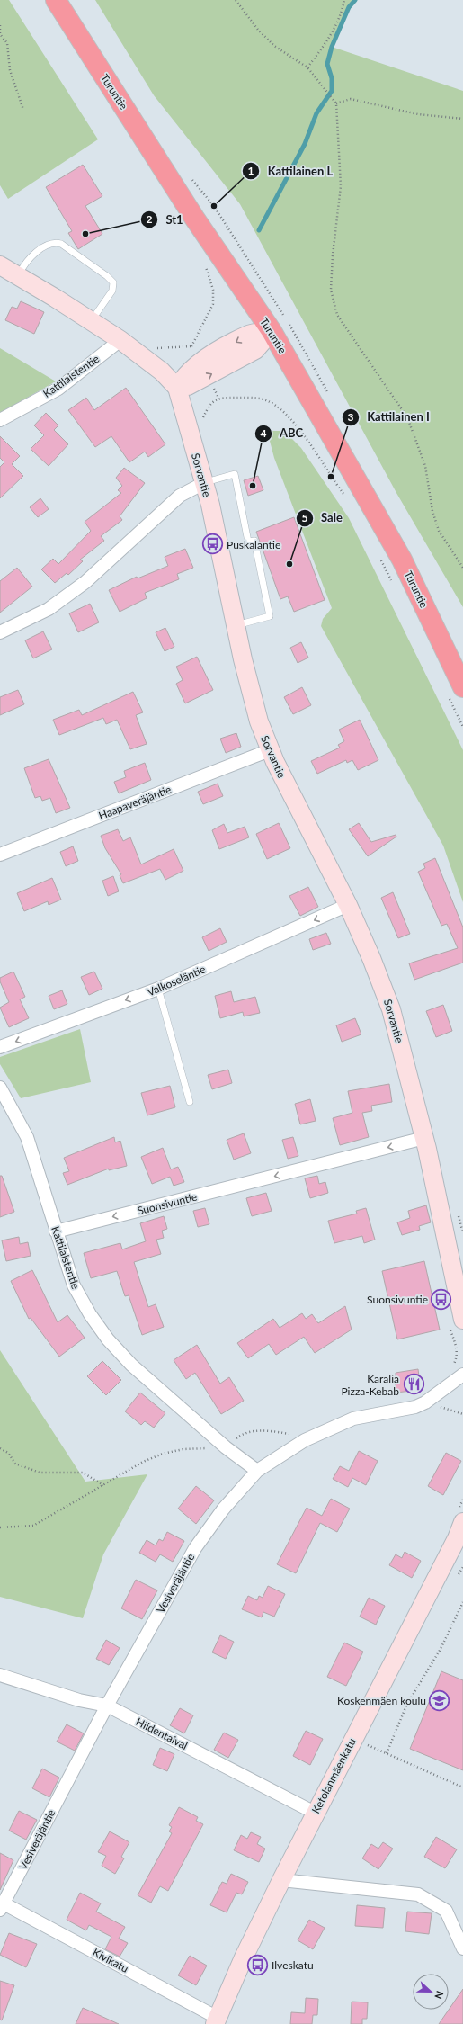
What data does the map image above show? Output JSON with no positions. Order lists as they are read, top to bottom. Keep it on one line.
{"streets":{"highway":["Turuntie"],"main road":["Sorvantie","Ketolanmäenkatu"],"street":["Kattilaistentie","Haapaveräjäntie","Valkoseläntie","Suonsivuntie","Vesiveräjäntie","Hiidentaival","Kivikatu"]},"crossings":[["Kattilaistentie","Sorvantie"],["Kattilaistentie","Suonsivuntie"],["Kattilaistentie","Vesiveräjäntie"],["Sorvantie","Haapaveräjäntie"],["Sorvantie","Valkoseläntie"],["Sorvantie","Suonsivuntie"],["Vesiveräjäntie","Hiidentaival"],["Vesiveräjäntie","Kivikatu"],["Hiidentaival","Ketolanmäenkatu"],["Ketolanmäenkatu","Kivikatu"]],"one_way":["Valkoseläntie","Suonsivuntie"],"places":{"other":["Kattilainen L","St1","Kattilainen I","ABC","Sale"],"bus stop":["Puskalantie","Suonsivuntie","Ilveskatu"],"restaurant":["Karalia Pizza-Kebab"],"school or university":["Koskenmäen koulu"]},"north":"right"}
